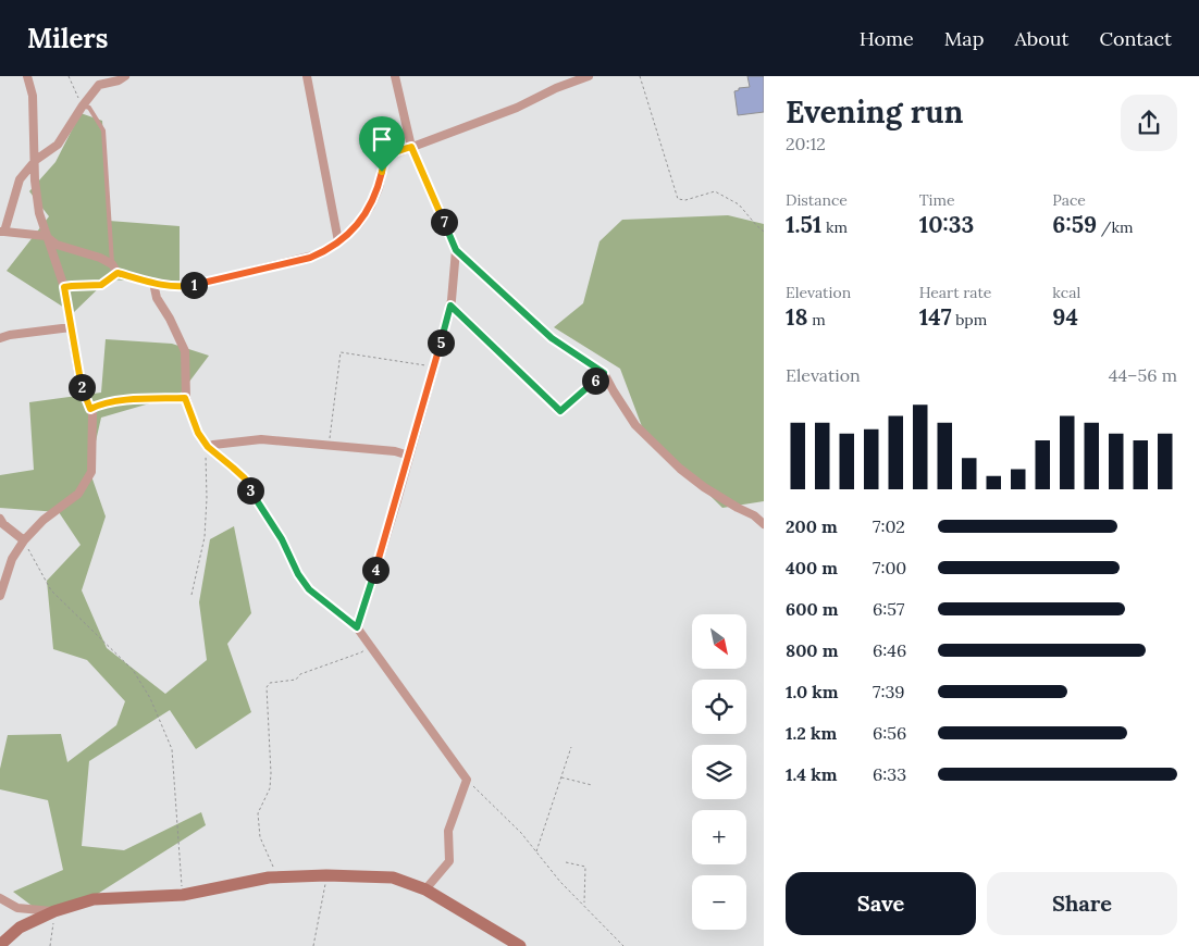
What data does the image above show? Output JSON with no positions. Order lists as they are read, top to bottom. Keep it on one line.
{"north":"bottom right","page":{"header":"Milers","nav":["Home","Map","About","Contact"],"heading":["Evening run","20:12"],"stats":[["Distance","1.51 km"],["Time","10:33"],["Pace","6:59 /km"],["Elevation","18 m"],["Heart rate","147 bpm"],["kcal","94"]],"pins":["7","1","5","6","2","3","4"],"chart":["Elevation","44–56 m"],"list":[{"name":"200 m","note":"7:02"},{"name":"400 m","note":"7:00"},{"name":"600 m","note":"6:57"},{"name":"800 m","note":"6:46"},{"name":"1.0 km","note":"7:39"},{"name":"1.2 km","note":"6:56"},{"name":"1.4 km","note":"6:33"}],"map_buttons":["+","−"],"buttons":["Save","Share"]}}
